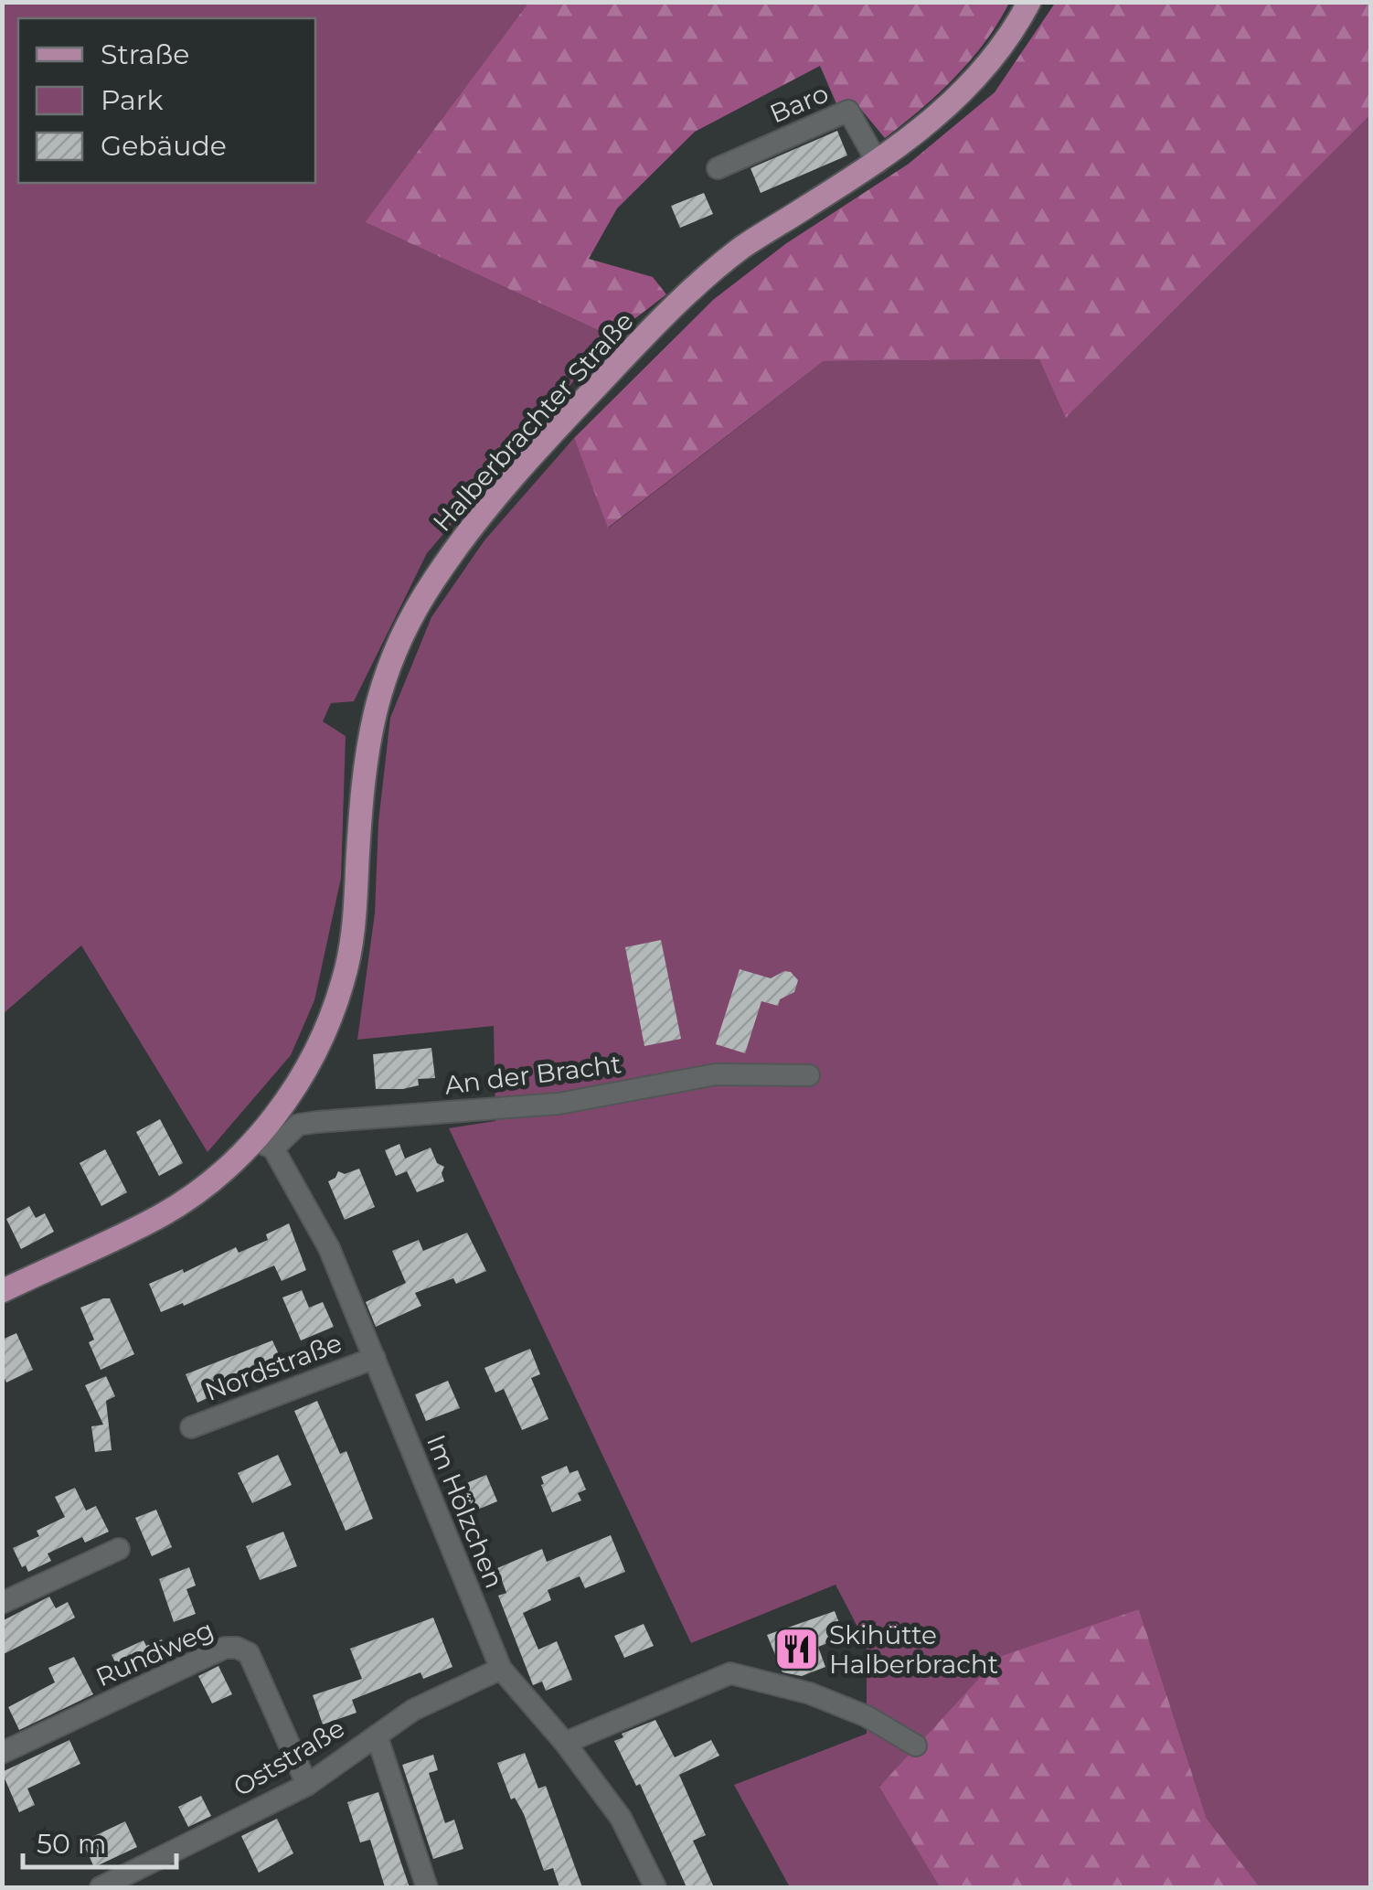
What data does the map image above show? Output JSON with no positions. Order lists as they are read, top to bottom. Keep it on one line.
{"streets":{"main road":["Halberbrachter Straße"],"street":["Baro","An der Bracht","Nordstraße","Im Hölzchen","Rundweg","Oststraße"]},"crossings":[["Baro","Halberbrachter Straße"],["Halberbrachter Straße","An der Bracht"],["Halberbrachter Straße","Im Hölzchen"],["An der Bracht","Im Hölzchen"],["Nordstraße","Im Hölzchen"],["Im Hölzchen","Oststraße"],["Rundweg","Oststraße"]],"places":{"restaurant":["Skihütte Halberbracht"]},"legend":["Straße","Park","Gebäude"],"scale_bar":"50 m"}
